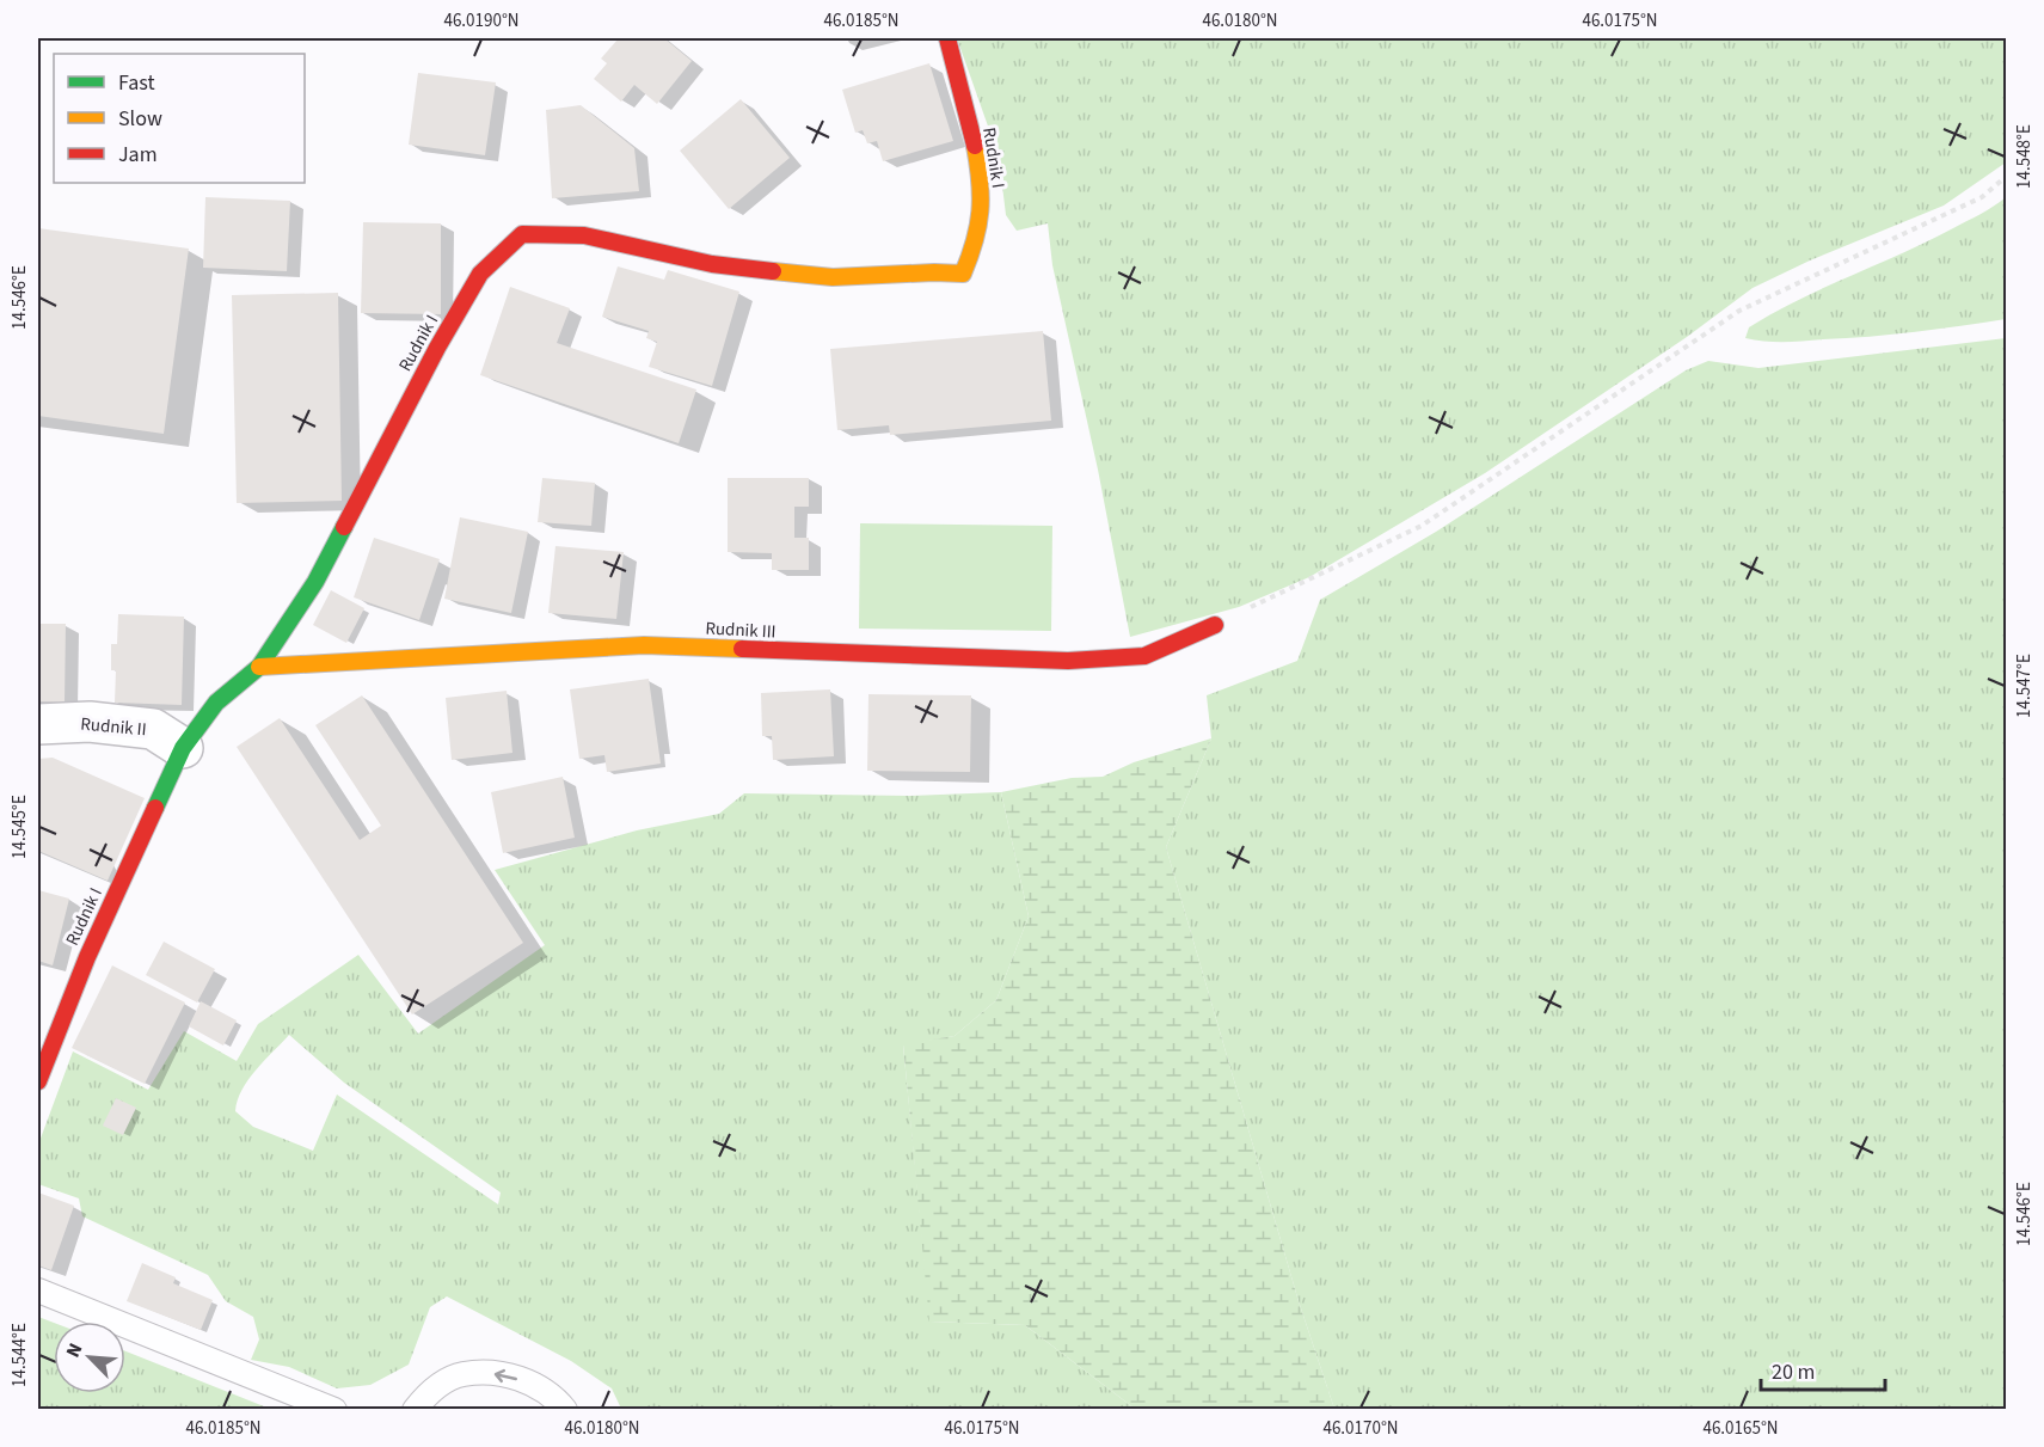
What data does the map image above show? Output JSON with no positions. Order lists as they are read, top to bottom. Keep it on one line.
{"streets":{"street":["Rudnik I","Rudnik III","Rudnik II"]},"crossings":[["Rudnik I","Rudnik III"],["Rudnik I","Rudnik II"]],"legend":["Fast","Slow","Jam"],"scale_bar":"20 m","north":"top left","coordinates":["46.0190°N","46.0185°N","46.0180°N","46.0175°N","14.548°E","14.546°E","14.547°E","14.545°E","14.544°E","46.0170°N","46.0165°N"]}
